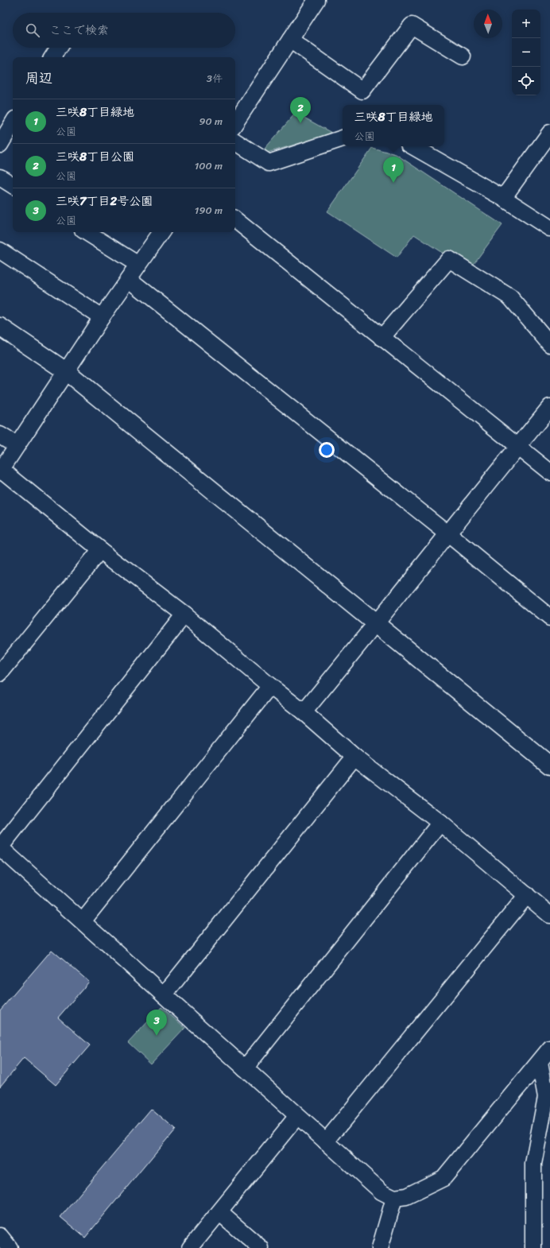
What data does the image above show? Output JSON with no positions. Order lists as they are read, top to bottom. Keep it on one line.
{"north":"top","page":{"map_buttons":["+","−"],"search":"ここで検索","heading":["周辺","3件"],"pins":["2","1","3"],"list":[{"mark":"1","name":"三咲8丁目緑地","note":"公園","value":"90 m"},{"mark":"2","name":"三咲8丁目公園","note":"公園","value":"100 m"},{"mark":"3","name":"三咲7丁目2号公園","note":"公園","value":"190 m"}],"popup":["三咲8丁目緑地","公園"]}}
